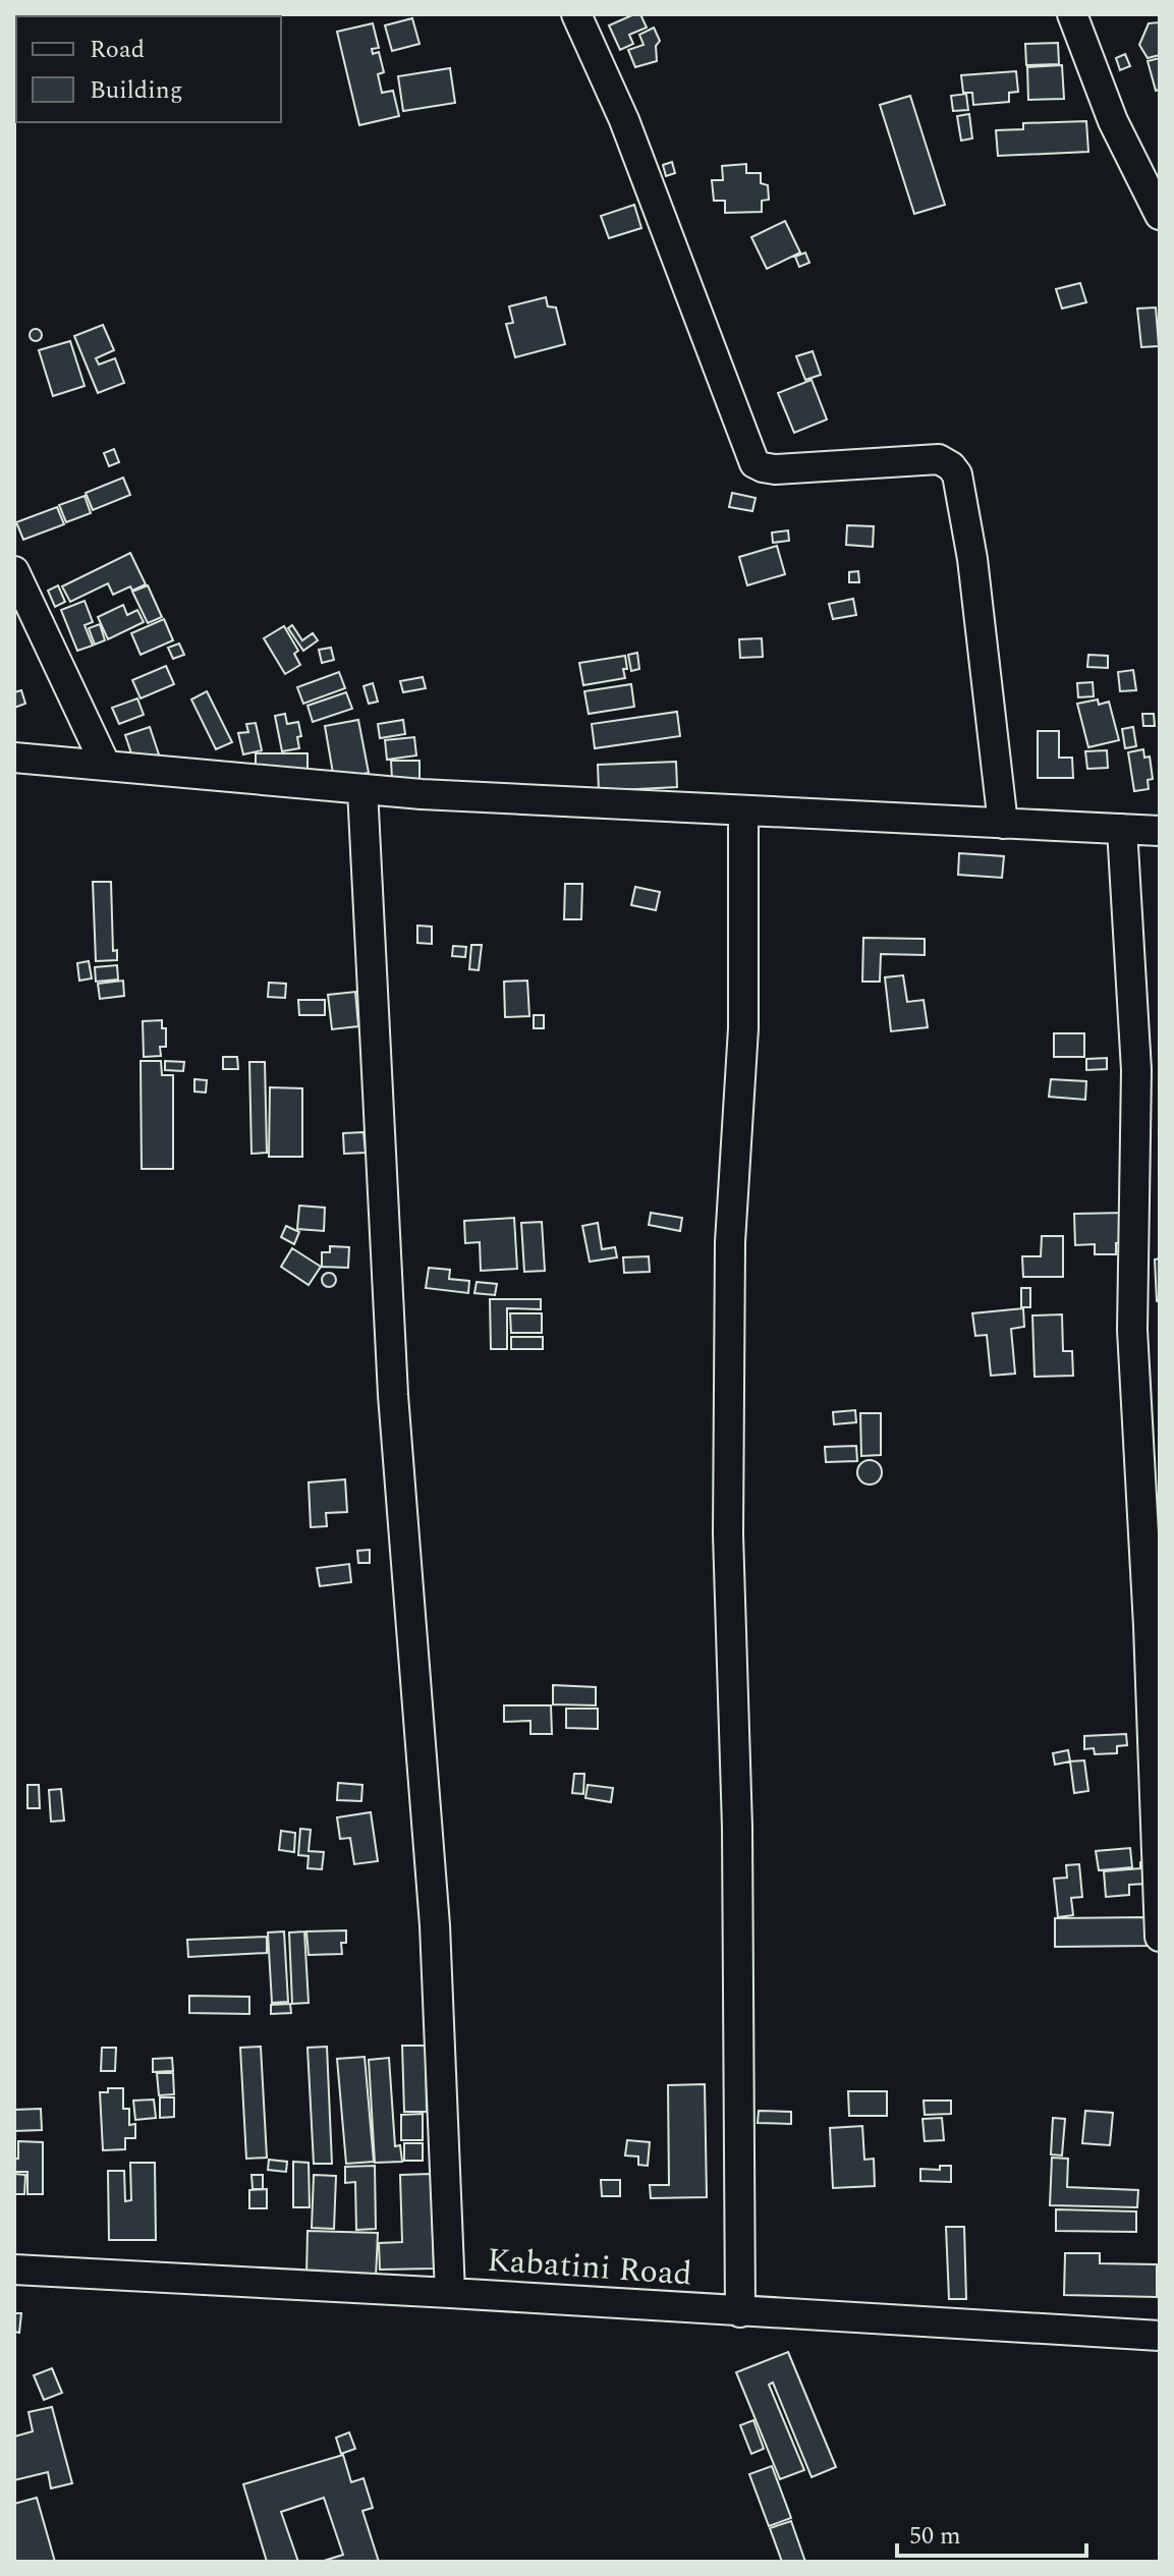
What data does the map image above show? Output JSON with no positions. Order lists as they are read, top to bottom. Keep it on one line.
{"streets":{"street":["Kabatini Road"]},"legend":["Road","Building"],"scale_bar":"50 m"}
